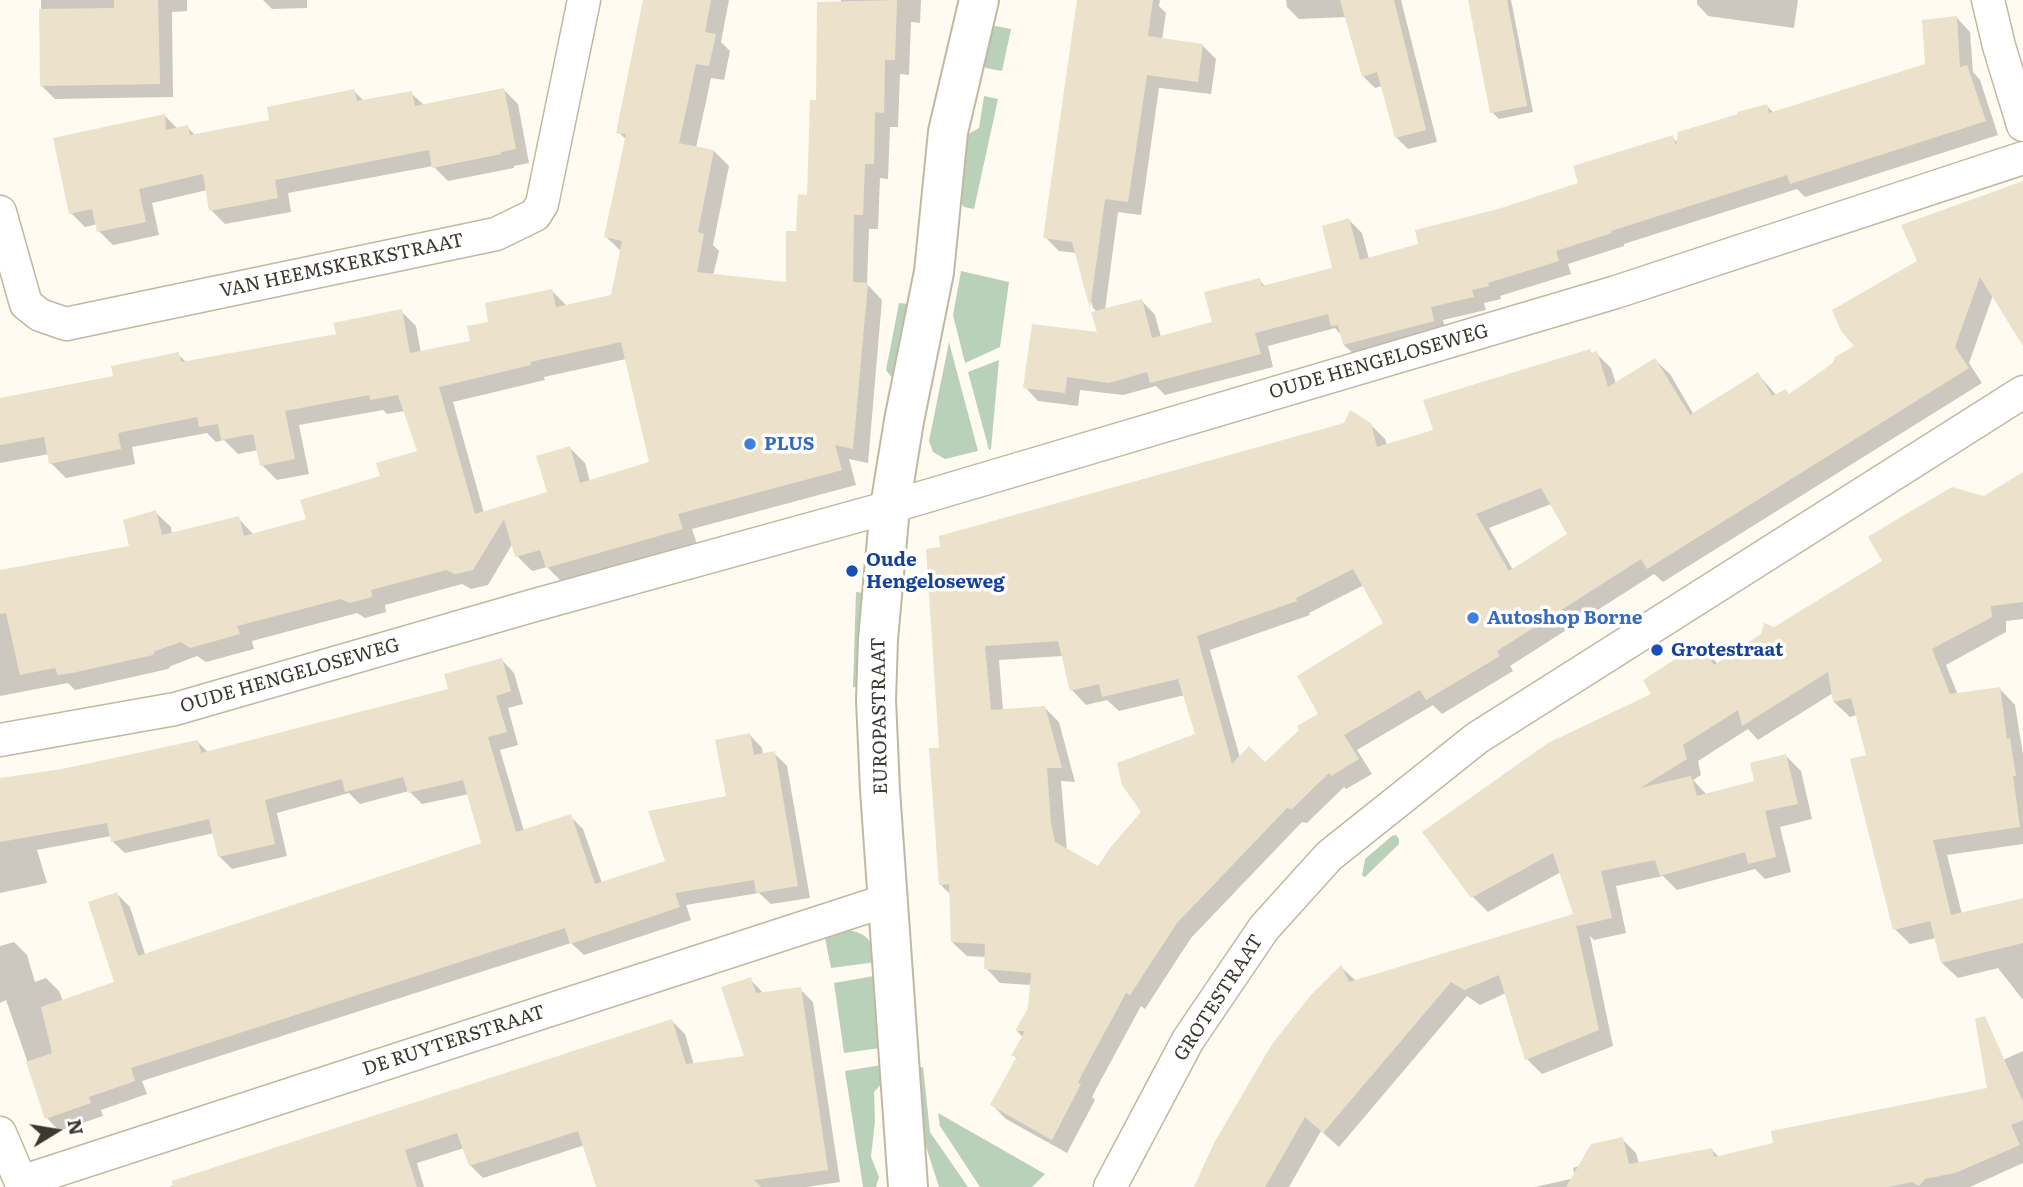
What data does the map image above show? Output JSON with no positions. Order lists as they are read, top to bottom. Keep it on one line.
{"streets":{"street":["VAN HEEMSKERKSTRAAT","OUDE HENGELOSEWEG","EUROPASTRAAT","GROTESTRAAT","DE RUYTERSTRAAT"]},"crossings":[["OUDE HENGELOSEWEG","EUROPASTRAAT"],["EUROPASTRAAT","DE RUYTERSTRAAT"]],"places":["PLUS","Oude Hengeloseweg","Autoshop Borne","Grotestraat"],"north":"right"}
